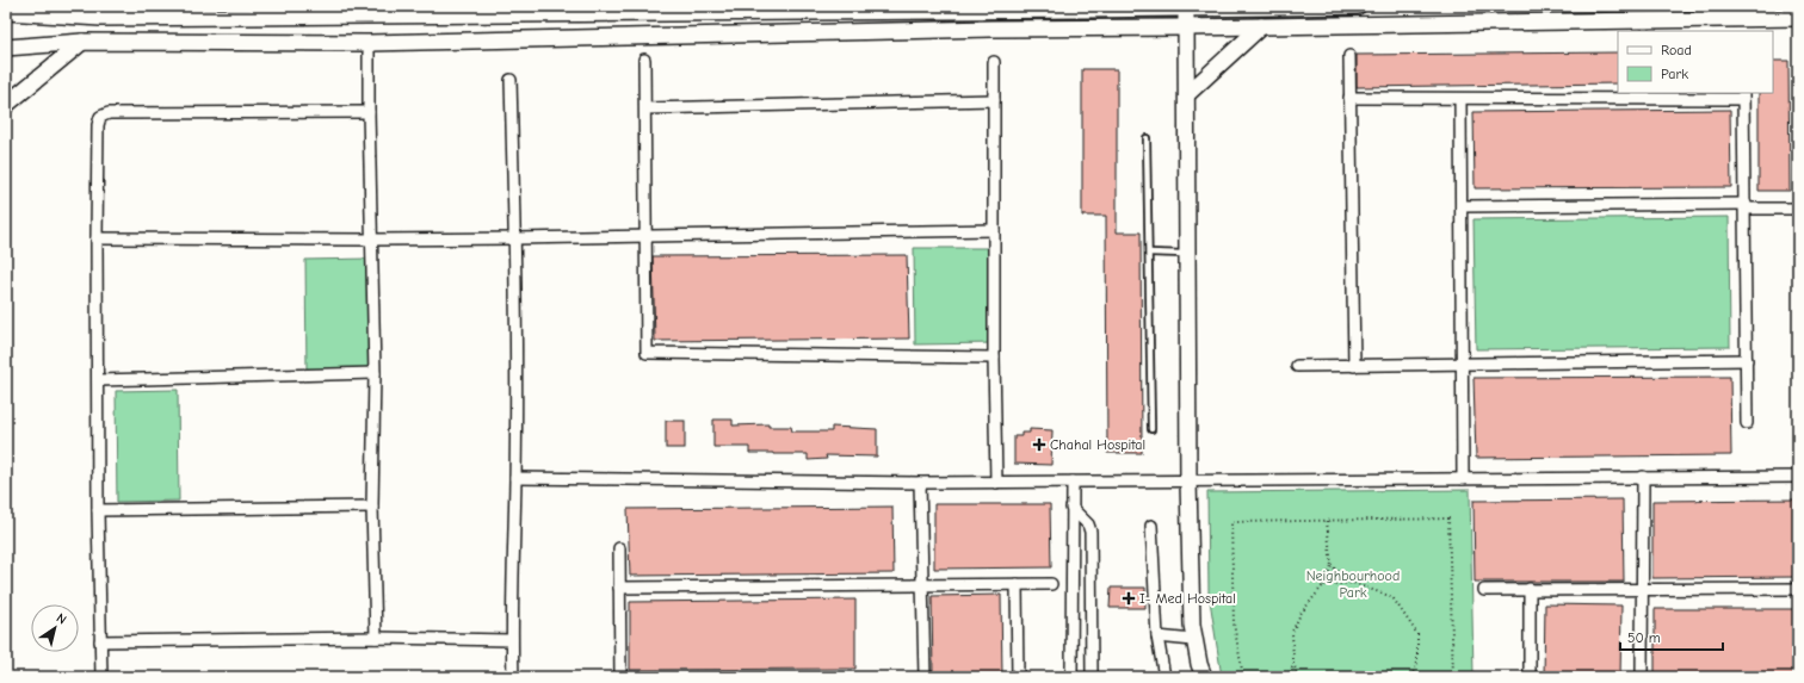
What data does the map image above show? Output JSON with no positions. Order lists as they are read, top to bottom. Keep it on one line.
{"parks":["Neighbourhood Park"],"places":{"health":["Chahal Hospital","I- Med Hospital"]},"legend":["Road","Park"],"scale_bar":"50 m","north":"top right"}
